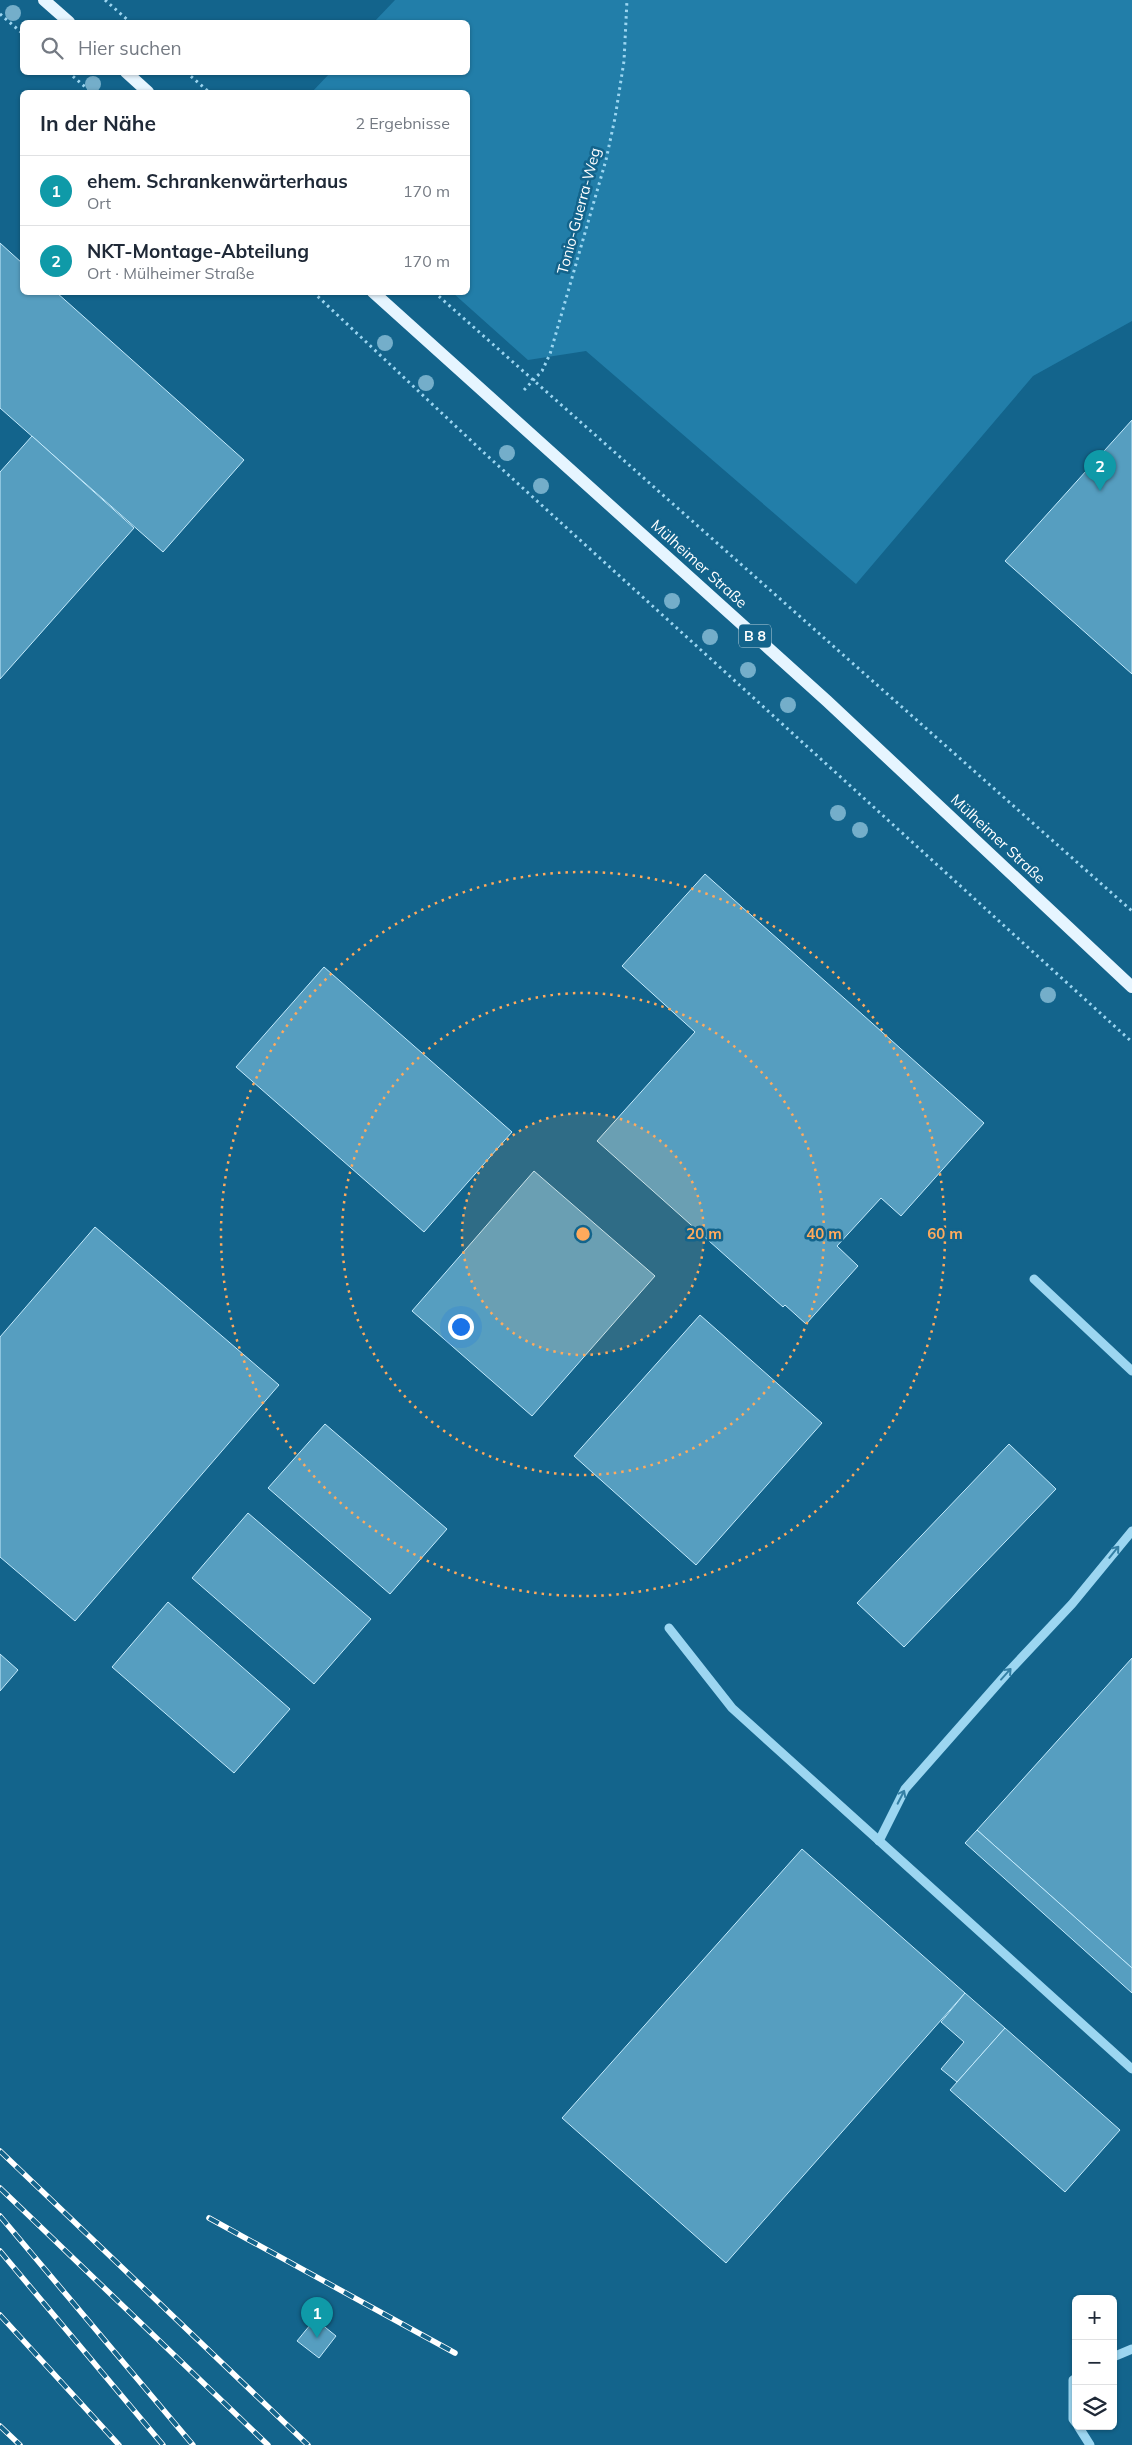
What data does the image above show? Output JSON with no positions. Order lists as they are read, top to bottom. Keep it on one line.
{"streets":{"main road":["Mülheimer Straße","B 8"],"path":["Tonio-Guerra-Weg"]},"crossings":[["Tonio-Guerra-Weg","Mülheimer Straße"]],"page":{"search":"Hier suchen","heading":["In der Nähe","2 Ergebnisse"],"list":[{"mark":"1","name":"ehem. Schrankenwärterhaus","note":"Ort","value":"170 m"},{"mark":"2","name":"NKT-Montage-Abteilung","note":"Ort · Mülheimer Straße","value":"170 m"}],"pins":["2","1"],"map_buttons":["+","−"]},"rings":["20 m","40 m","60 m"]}
